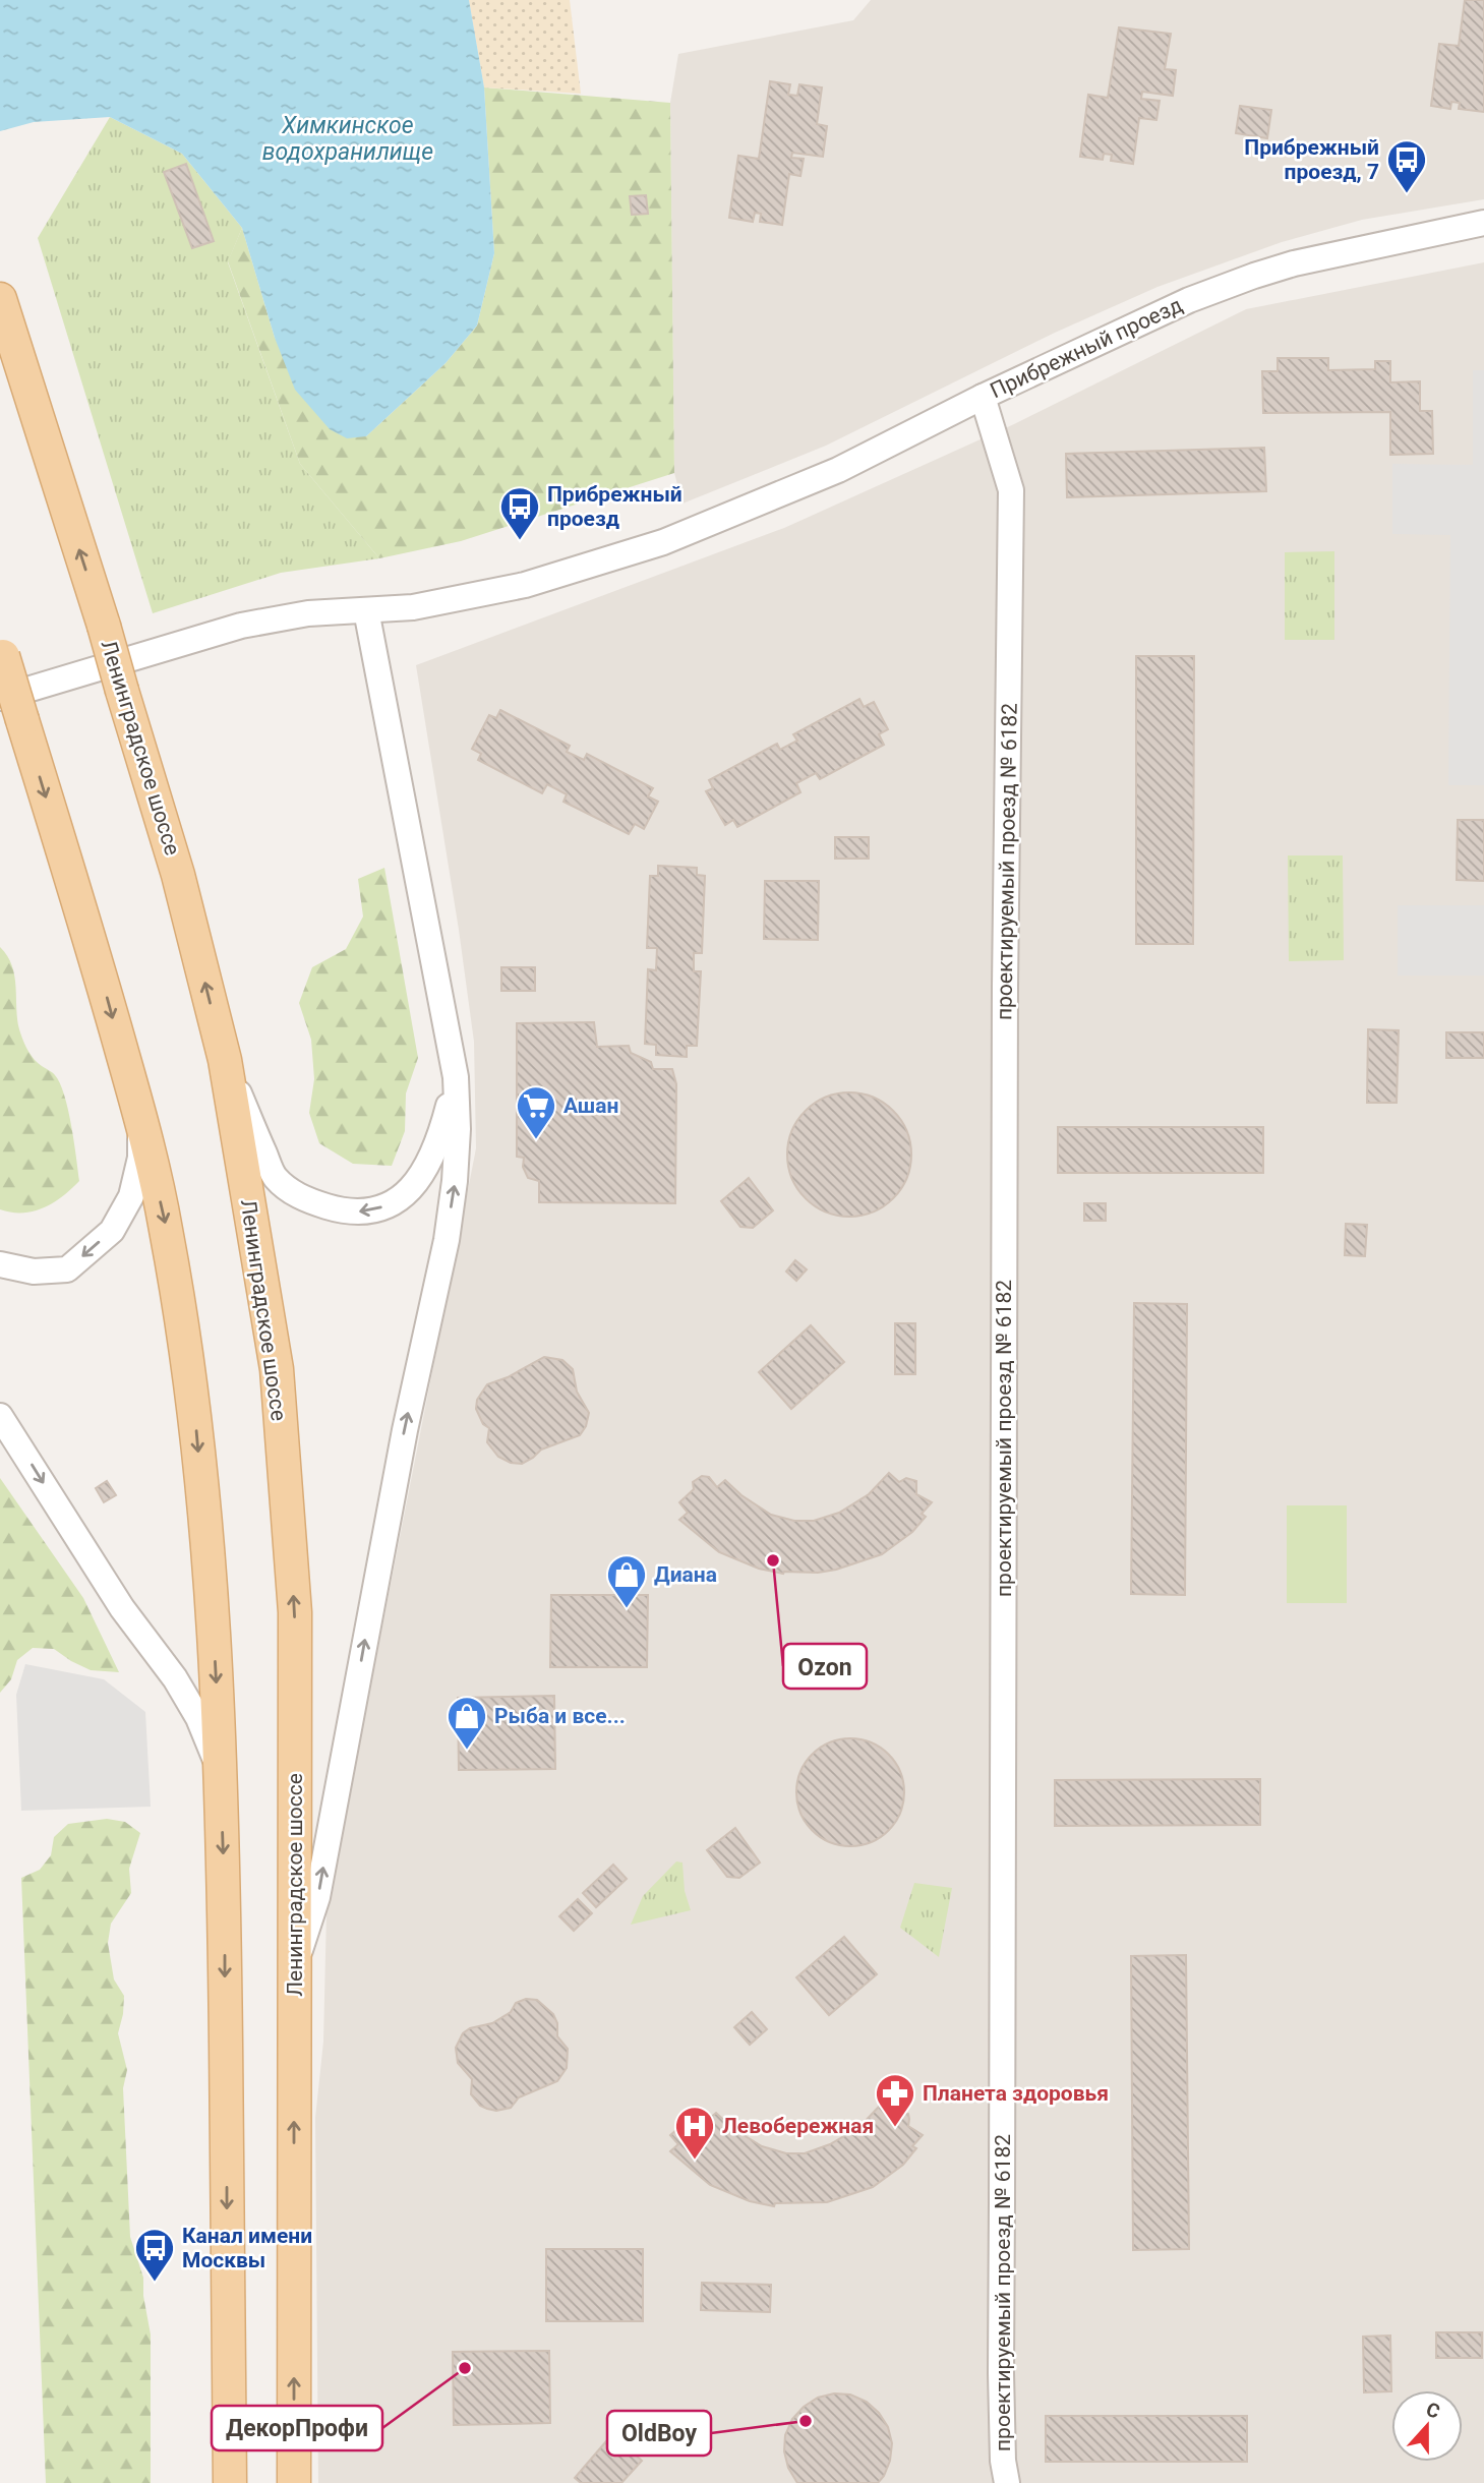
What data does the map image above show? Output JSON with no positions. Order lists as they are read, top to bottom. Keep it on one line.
{"streets":{"main road":["Ленинградское шоссе"],"street":["Прибрежный проезд","проектируемый проезд № 6182"]},"crossings":[["Прибрежный проезд","проектируемый проезд № 6182"]],"water":["Химкинское водохранилище"],"places":{"bus stop":["Прибрежный проезд, 7","Прибрежный проезд","Канал имени Москвы"],"supermarket":["Ашан"],"other":["Ozon","ДекорПрофи","OldBoy"],"shop":["Диана","Рыба и все..."],"pharmacy":["Планета здоровья"],"hospital":["Левобережная"]},"north":"top"}
